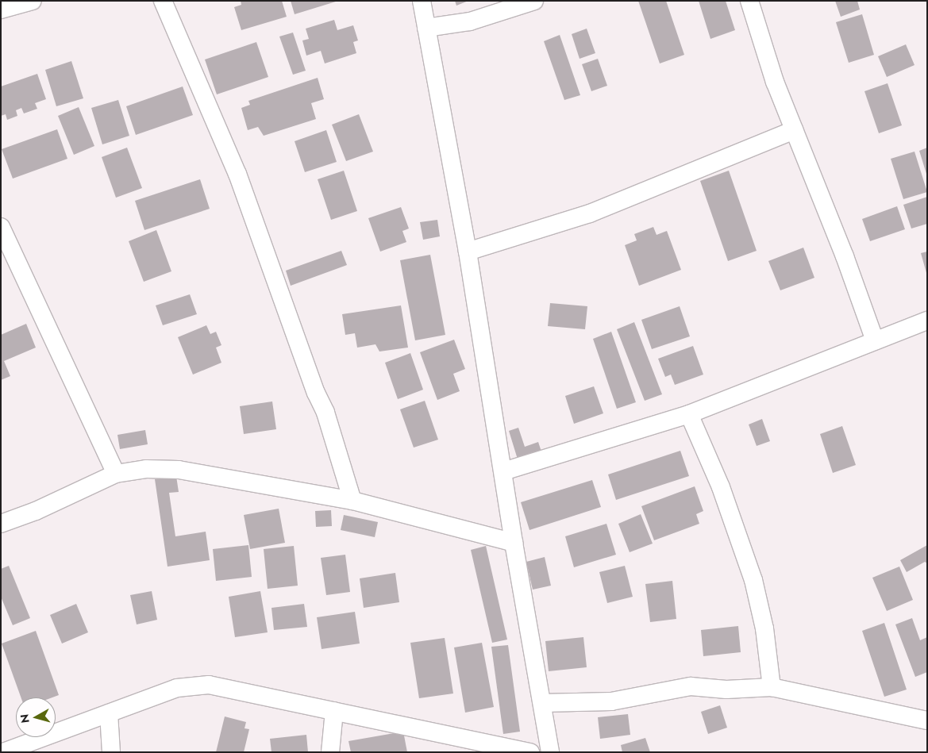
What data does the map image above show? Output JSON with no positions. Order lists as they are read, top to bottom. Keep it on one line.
{"north":"left"}
